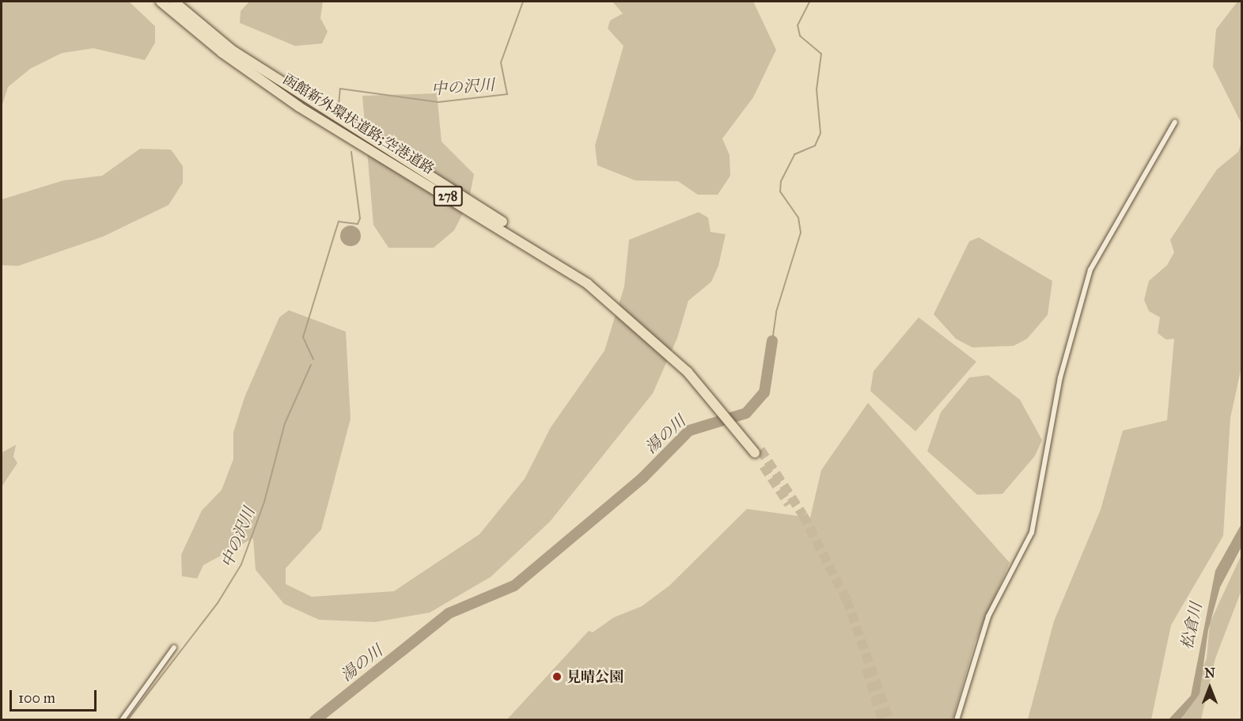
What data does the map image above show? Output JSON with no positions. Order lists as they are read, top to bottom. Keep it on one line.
{"streets":{"highway":["函館新外環状道路;空港道路","278"]},"water":["中の沢川","湯の川","松倉川"],"places":["見晴公園"],"scale_bar":"100 m","north":"top"}
